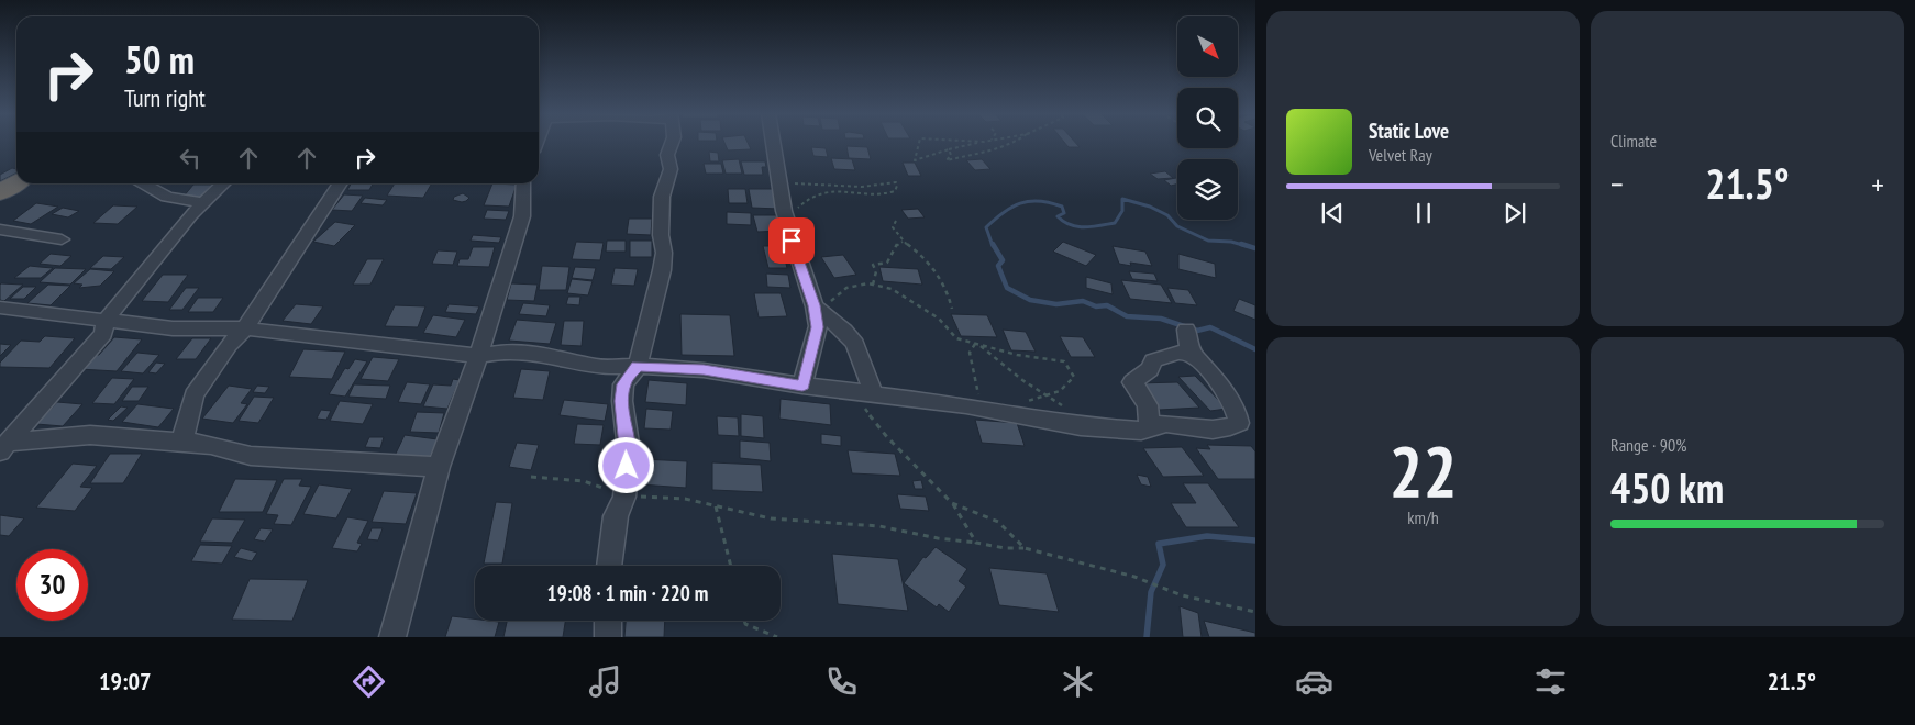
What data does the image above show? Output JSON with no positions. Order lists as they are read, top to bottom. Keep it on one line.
{"north":"bottom right","page":{"tile":["Climate",["22","km/h"],["Range · 90%","450 km"]],"turn":["50 m","Turn right"],"song":["Static Love","Velvet Ray"],"heat":["−","21.5°","+"],"limit":"30","trip":"19:08 · 1 min · 220 m","tabs":["19:07","21.5°"]}}
